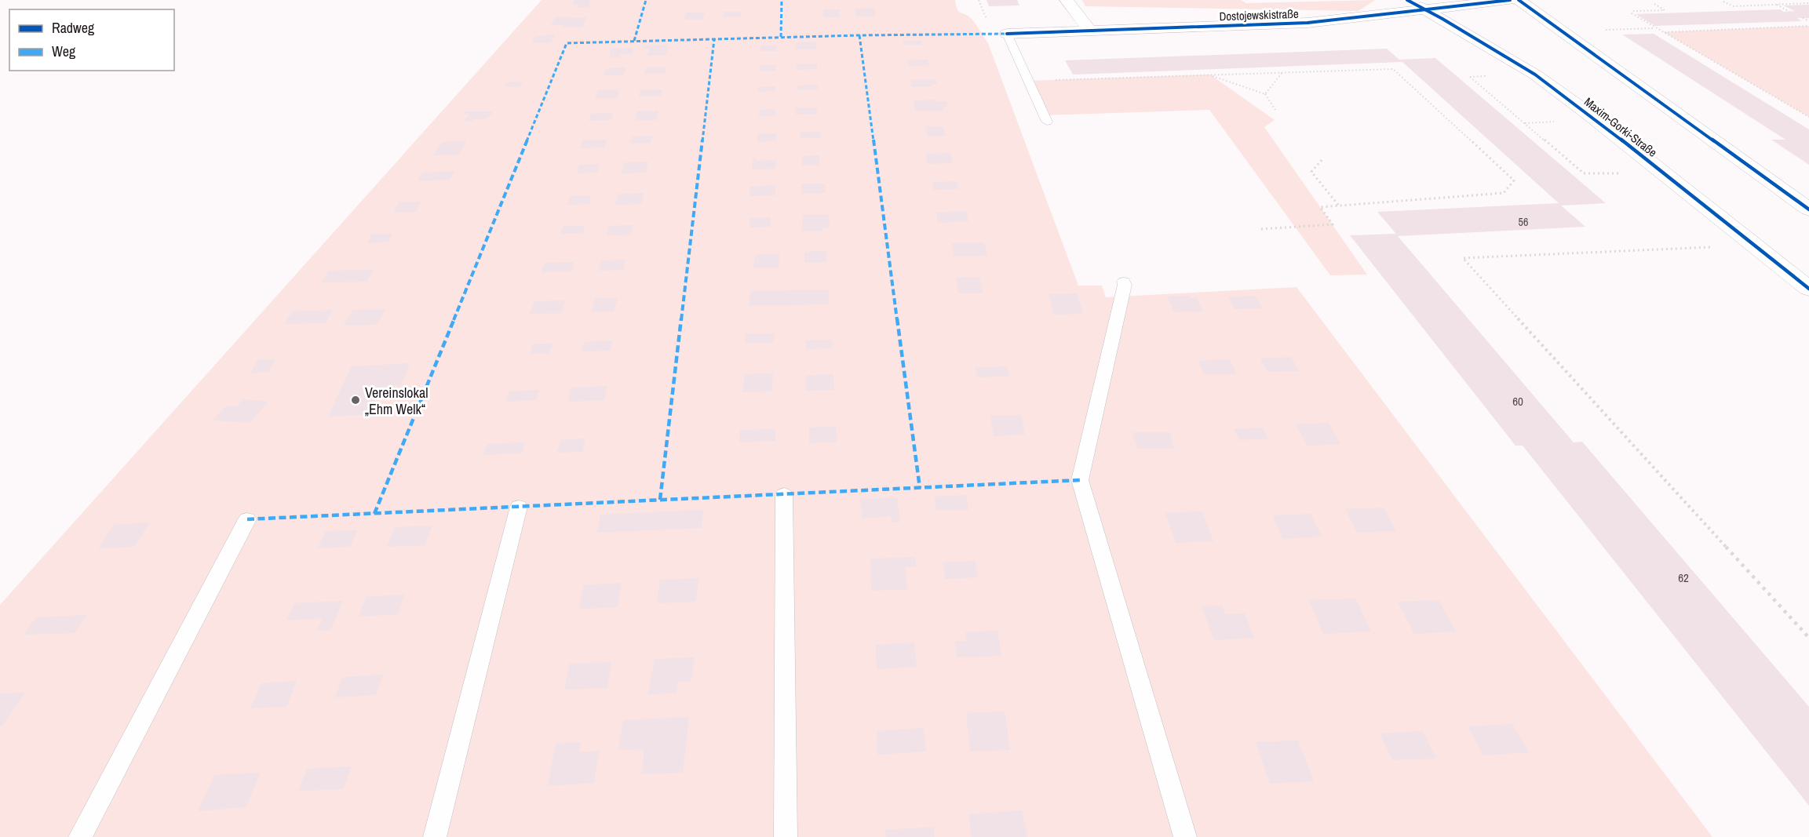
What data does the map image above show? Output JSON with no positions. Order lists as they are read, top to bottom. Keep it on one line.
{"streets":{"street":["Dostojewskistraße","Maxim-Gorki-Straße"]},"crossings":[["Dostojewskistraße","Maxim-Gorki-Straße"]],"places":["Vereinslokal „Ehm Welk“"],"house_numbers":["56","60","62"],"legend":["Radweg","Weg"]}
